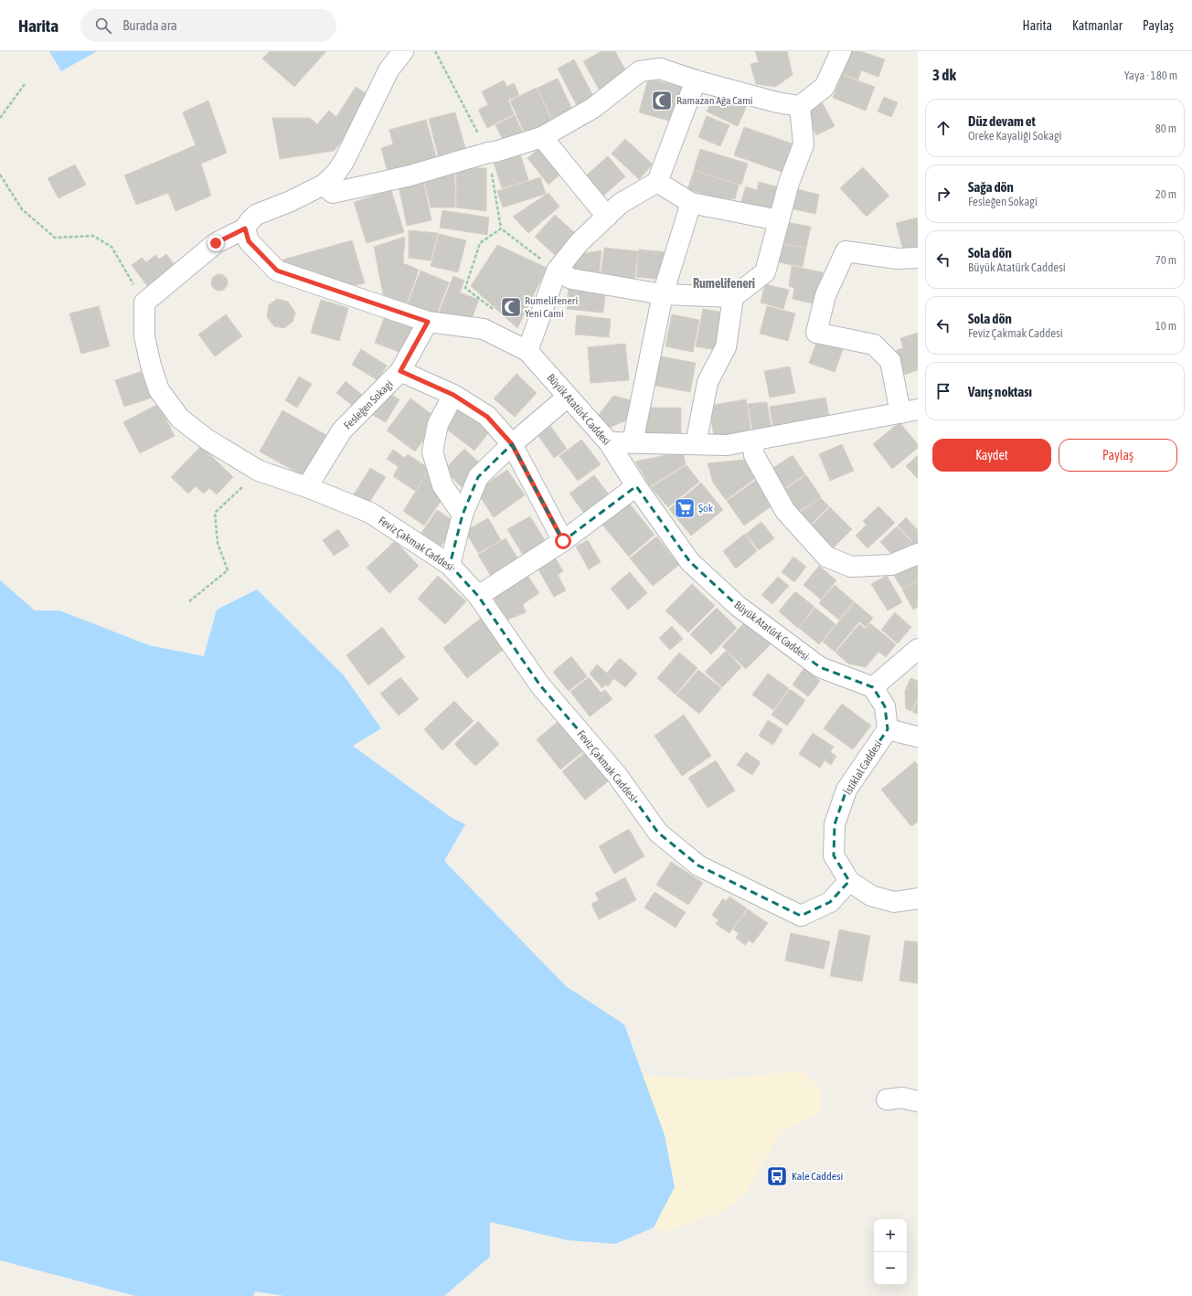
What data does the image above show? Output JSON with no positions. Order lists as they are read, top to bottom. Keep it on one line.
{"streets":{"street":["Fesleğen Sokagi","Büyük Atatürk Caddesi","Feviz Çakmak Caddesi","İstiklal Caddesi"]},"crossings":[["Fesleğen Sokagi","Büyük Atatürk Caddesi"],["Fesleğen Sokagi","Feviz Çakmak Caddesi"],["Feviz Çakmak Caddesi","İstiklal Caddesi"]],"districts":["Rumelifeneri"],"places":{"mosque":["Ramazan Ağa Cami","Rumelifeneri Yeni Cami"],"supermarket":["Şok"],"bus stop":["Kale Caddesi"]},"page":{"header":"Harita","search":"Burada ara","nav":["Harita","Katmanlar","Paylaş"],"heading":["3 dk","Yaya · 180 m"],"list":[["Düz devam et","Oreke Kayaliği Sokagi","80 m"],["Sağa dön","Fesleğen Sokagi","20 m"],["Sola dön","Büyük Atatürk Caddesi","70 m"],["Sola dön","Feviz Çakmak Caddesi","10 m"],"Varış noktası"],"buttons":["Kaydet","Paylaş"],"map_buttons":["+","−"]}}
